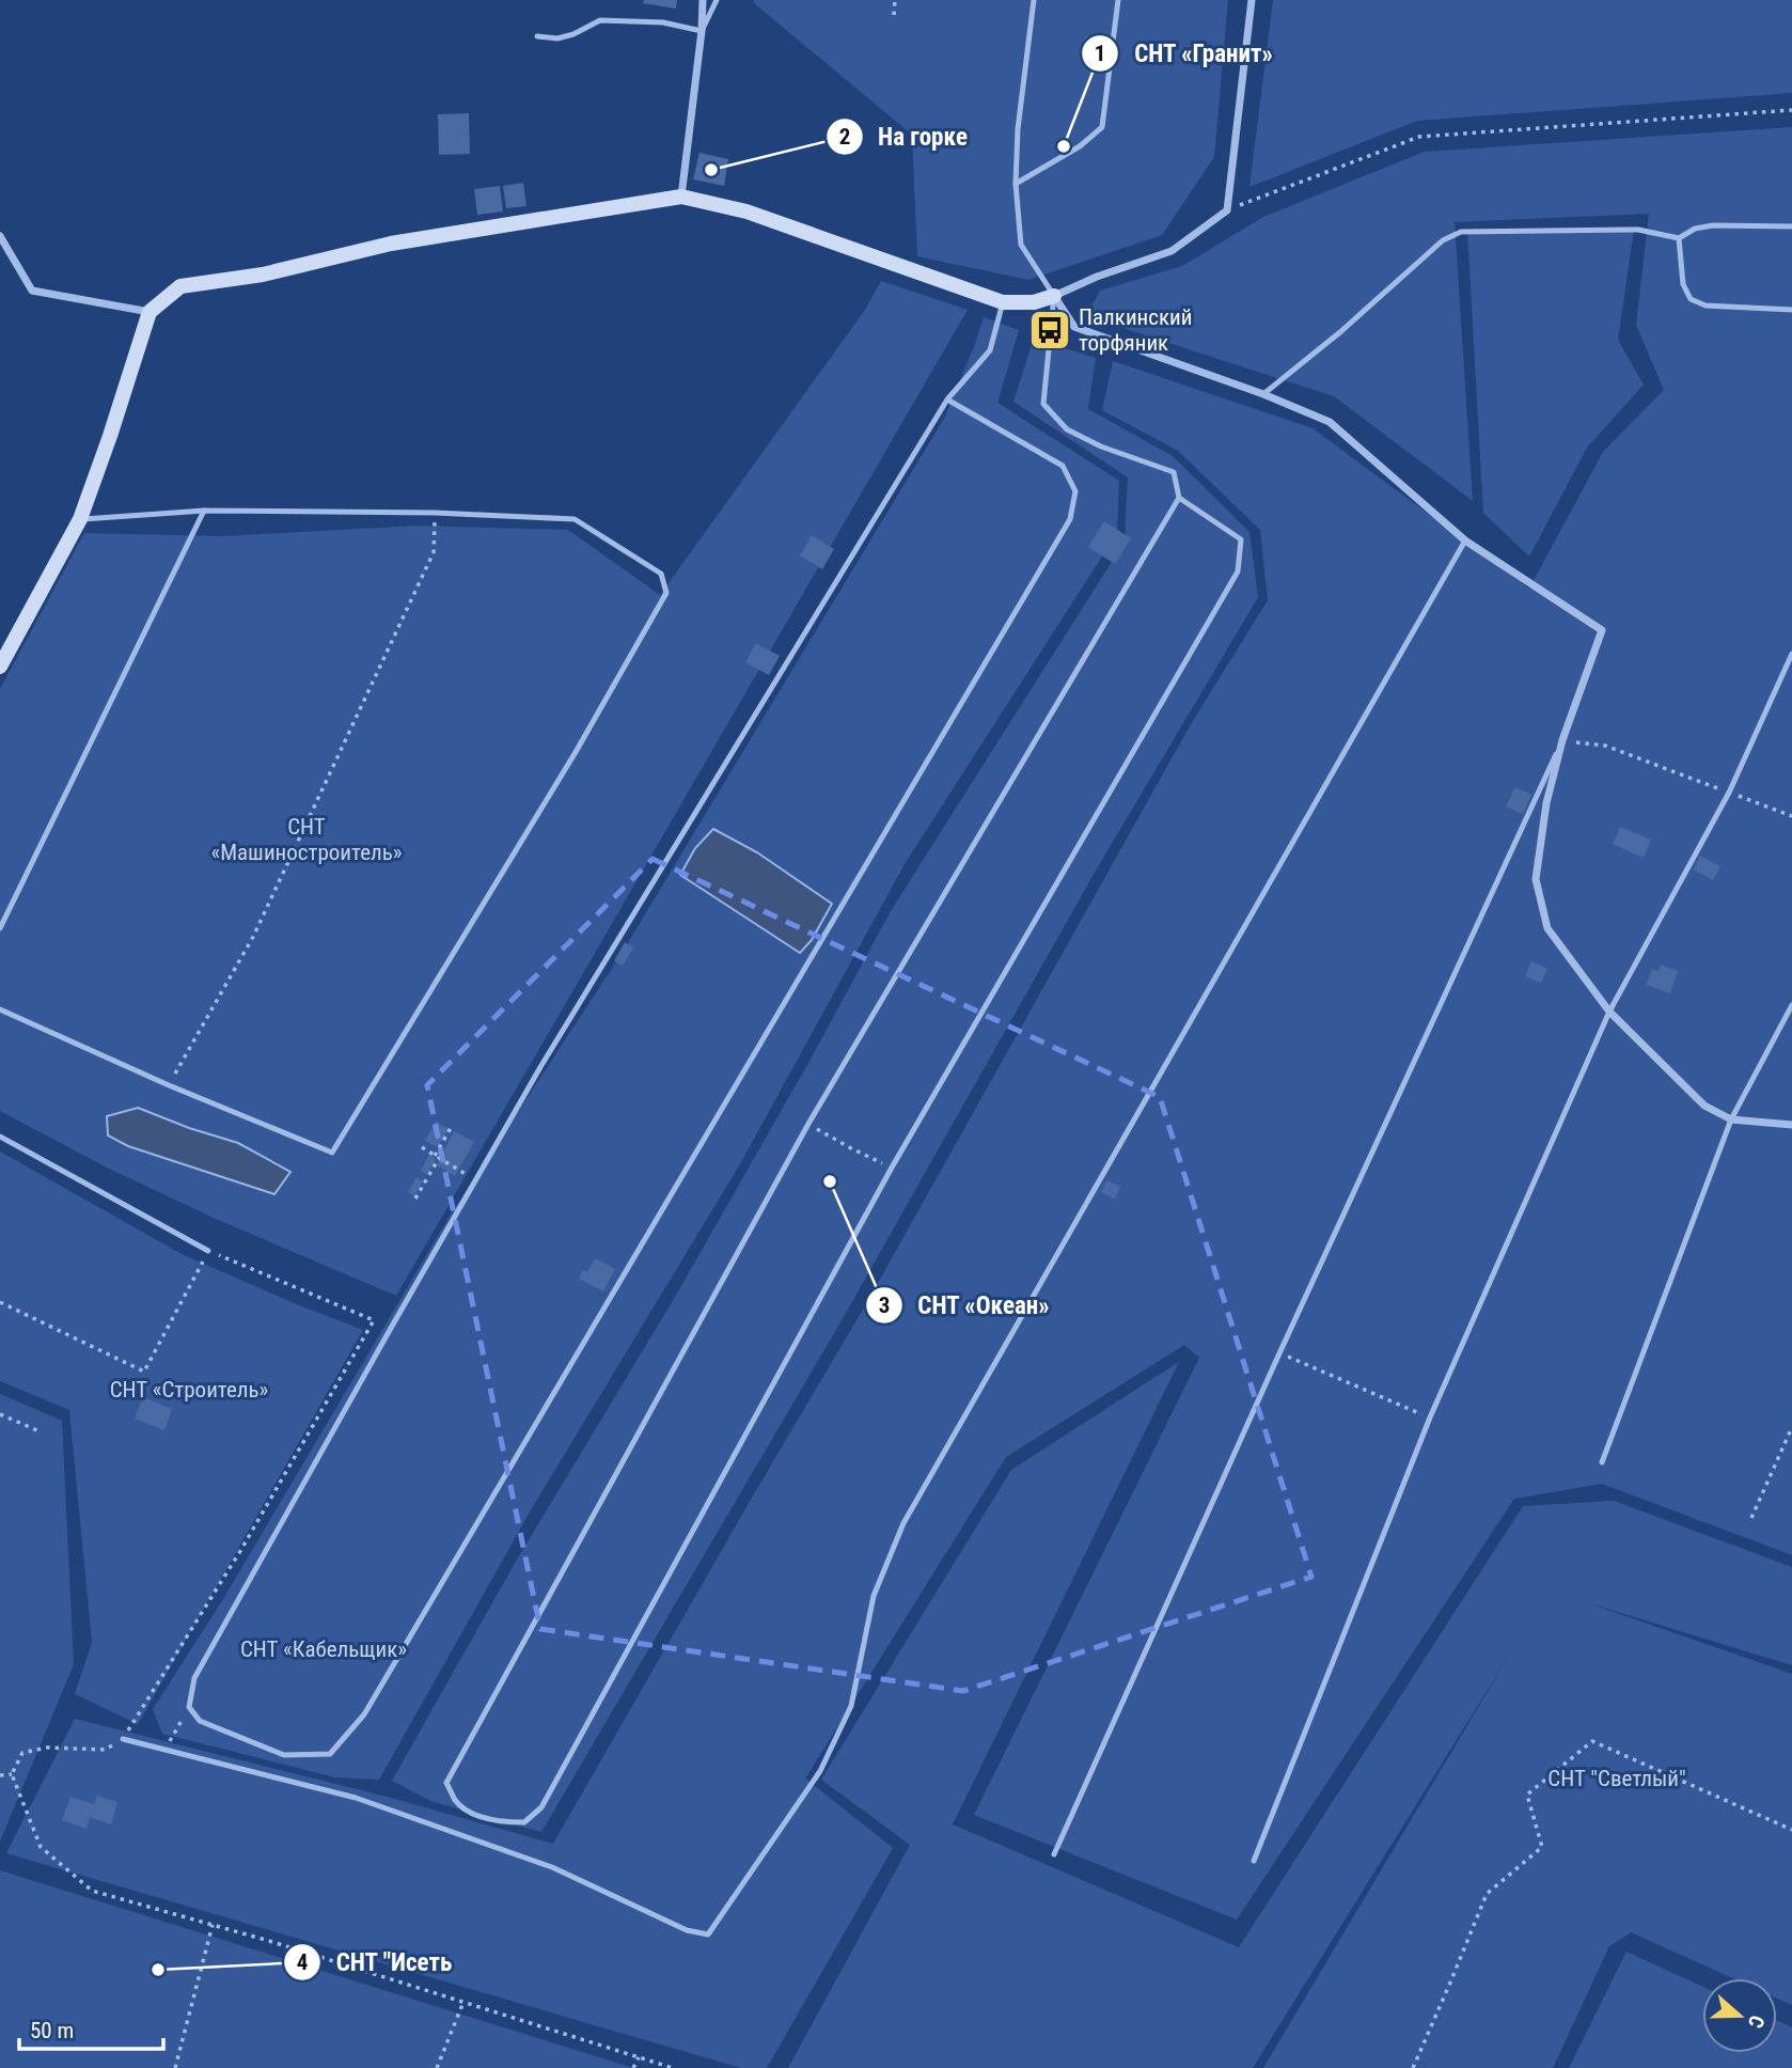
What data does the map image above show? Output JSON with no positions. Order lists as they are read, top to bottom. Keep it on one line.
{"parks":["СНТ «Машиностроитель»","СНТ «Строитель»","СНТ «Кабельщик»","СНТ \"Светлый\""],"places":{"other":["СНТ «Гранит»","На горке","СНТ «Океан»","СНТ \"Исеть"],"bus stop":["Палкинский торфяник"]},"scale_bar":"50 m","north":"right"}
